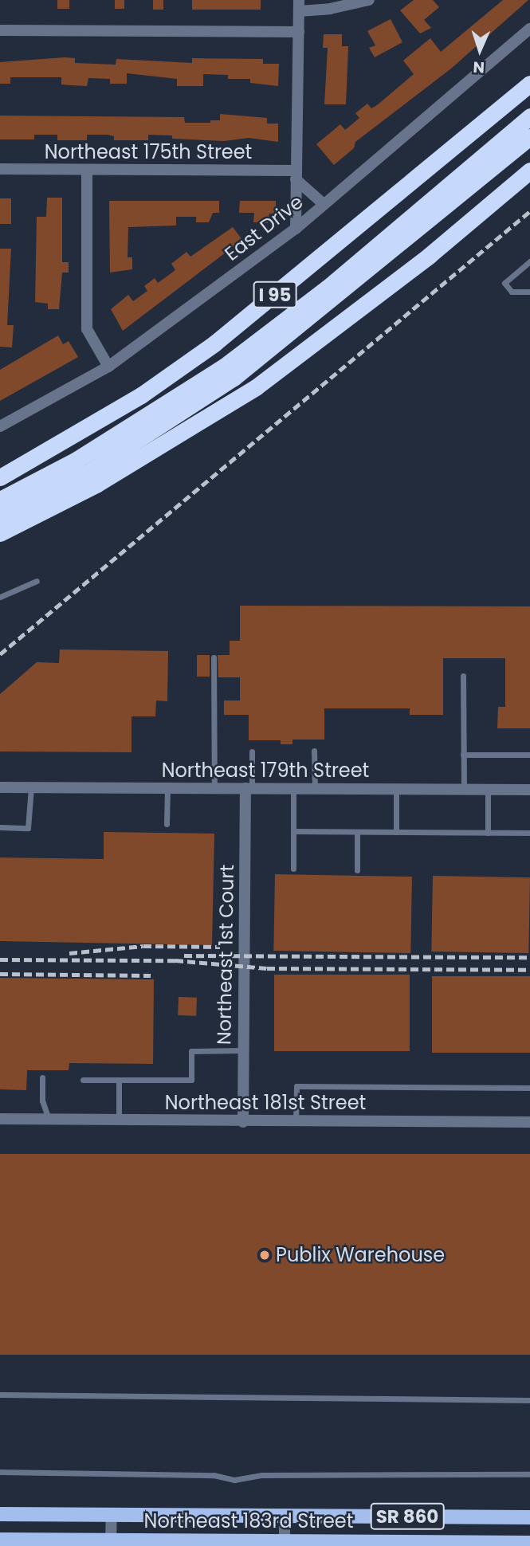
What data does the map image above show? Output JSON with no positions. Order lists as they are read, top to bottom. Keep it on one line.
{"streets":{"highway":["I 95"],"main road":["SR 860","Northeast 183rd Street"],"street":["Northeast 175th Street","East Drive","Northeast 179th Street","Northeast 1st Court","Northeast 181st Street"]},"crossings":[["Northeast 179th Street","Northeast 1st Court"],["Northeast 1st Court","Northeast 181st Street"]],"places":["Publix Warehouse"],"north":"bottom"}
